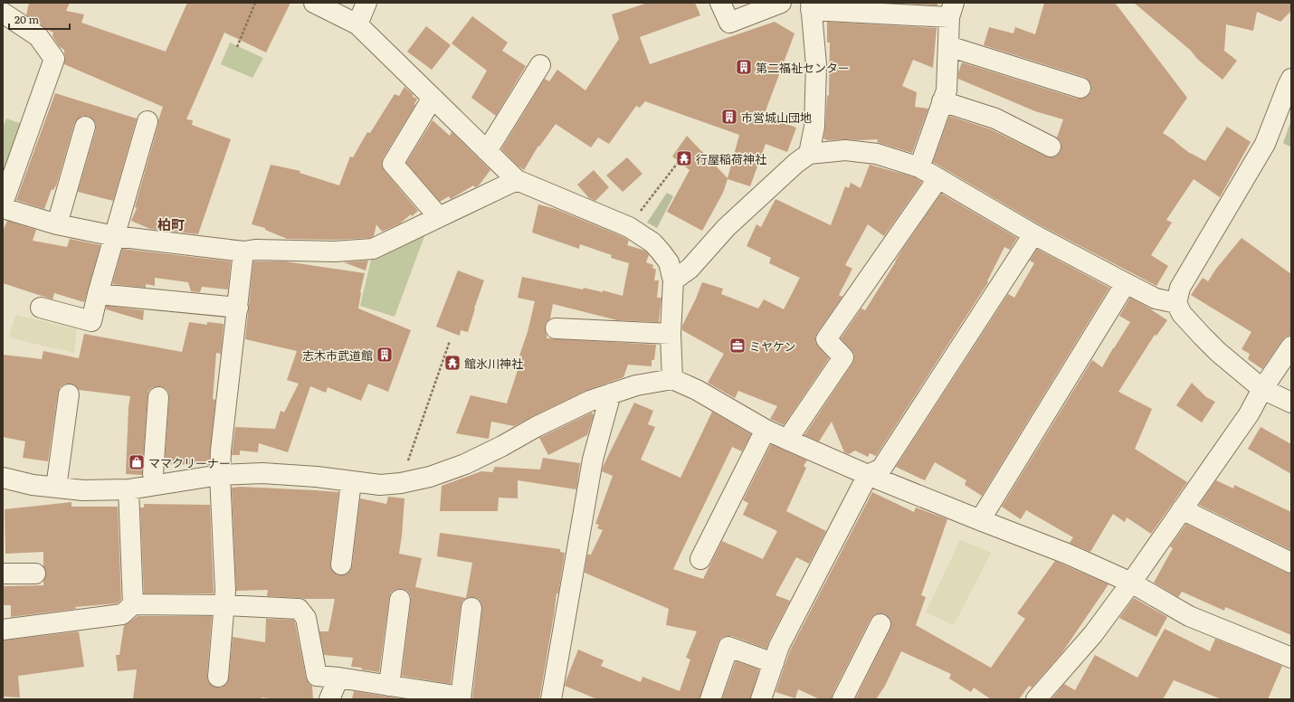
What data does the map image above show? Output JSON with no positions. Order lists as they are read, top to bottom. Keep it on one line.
{"districts":["柏町"],"places":{"building":["第二福祉センター","市営城山団地","志木市武道館"],"temple":["行屋稲荷神社","館氷川神社"],"office":["ミヤケン"],"shop":["ママクリーナー"]},"scale_bar":"20 m"}
